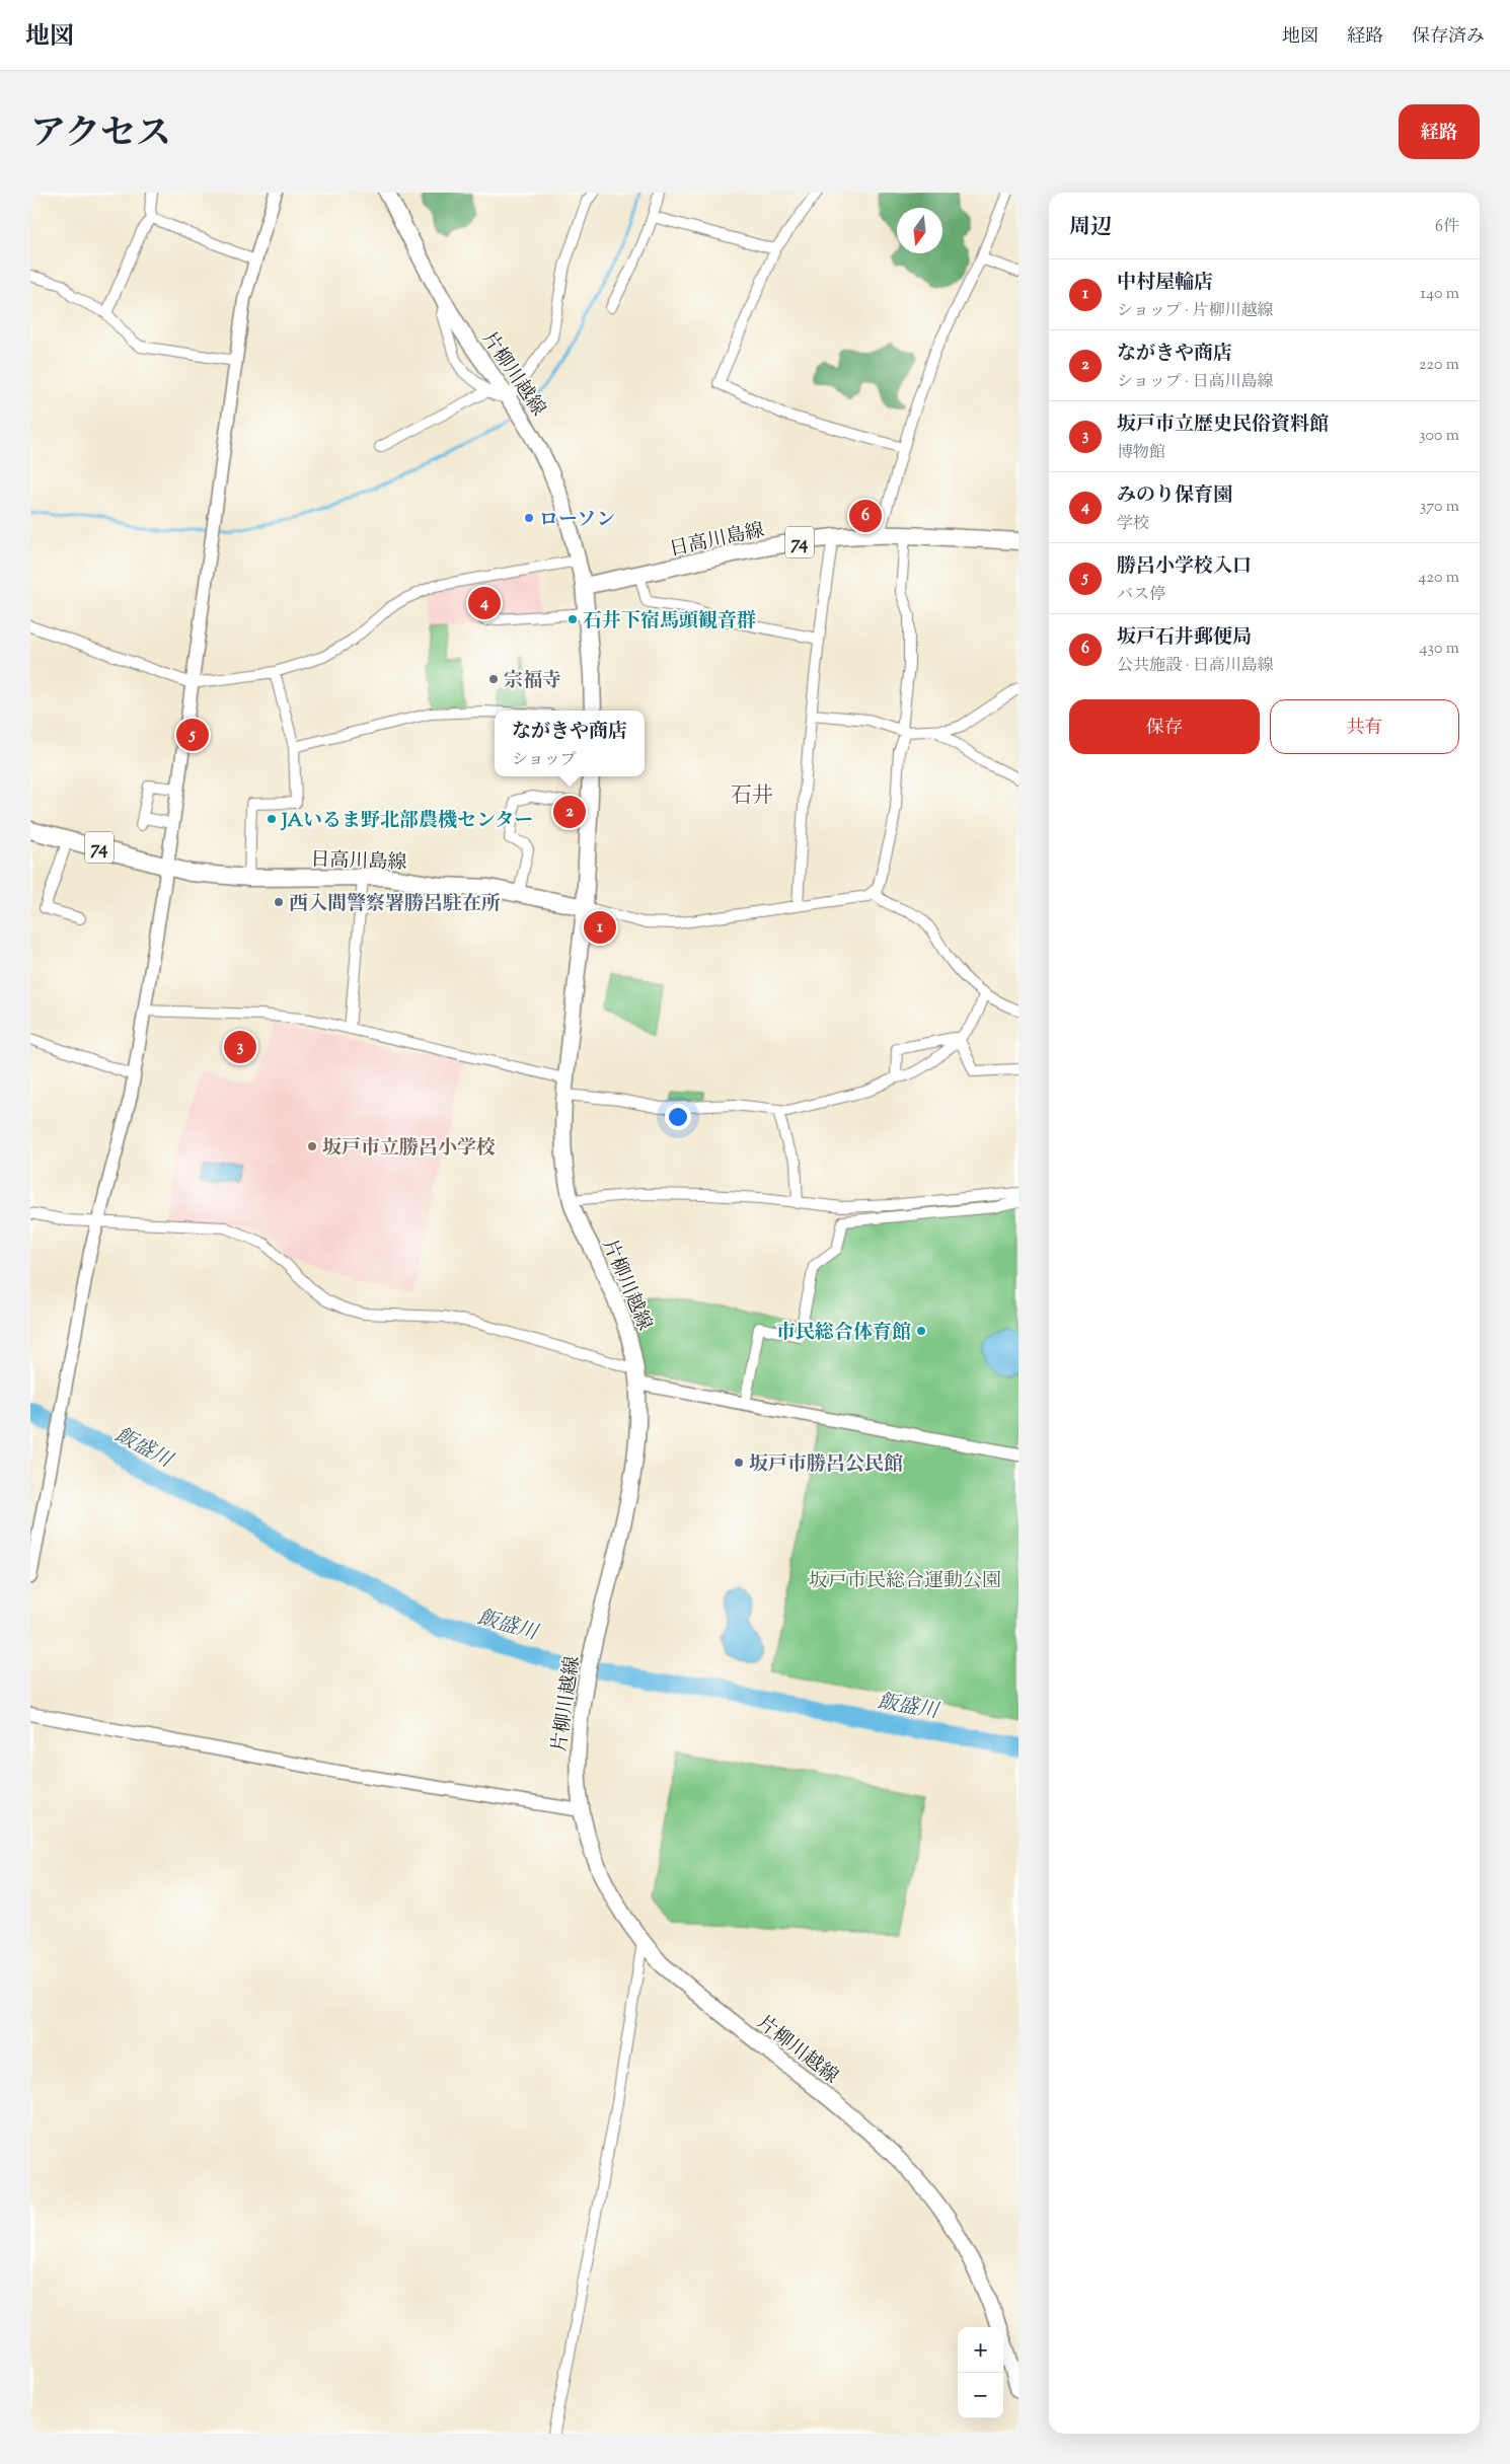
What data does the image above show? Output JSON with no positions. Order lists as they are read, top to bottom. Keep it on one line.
{"streets":{"main road":["片柳川越線","日高川島線","74"]},"crossings":[["片柳川越線","日高川島線"]],"districts":["石井"],"water":["飯盛川"],"parks":["坂戸市民総合運動公園"],"places":["ローソン","石井下宿馬頭観音群","宗福寺","JAいるま野北部農機センター","西入間警察署勝呂駐在所","坂戸市立勝呂小学校","市民総合体育館","坂戸市勝呂公民館"],"north":"bottom","page":{"header":"地図","nav":["地図","経路","保存済み"],"title":"アクセス","buttons":["経路",["保存","共有"]],"heading":["周辺","6件"],"list":[{"mark":"1","name":"中村屋輪店","note":"ショップ · 片柳川越線","value":"140 m"},{"mark":"2","name":"ながきや商店","note":"ショップ · 日高川島線","value":"220 m"},{"mark":"3","name":"坂戸市立歴史民俗資料館","note":"博物館","value":"300 m"},{"mark":"4","name":"みのり保育園","note":"学校","value":"370 m"},{"mark":"5","name":"勝呂小学校入口","note":"バス停","value":"420 m"},{"mark":"6","name":"坂戸石井郵便局","note":"公共施設 · 日高川島線","value":"430 m"}],"pins":["6","4","5","2","1","3"],"popup":["ながきや商店","ショップ"],"map_buttons":["+","−"]}}
